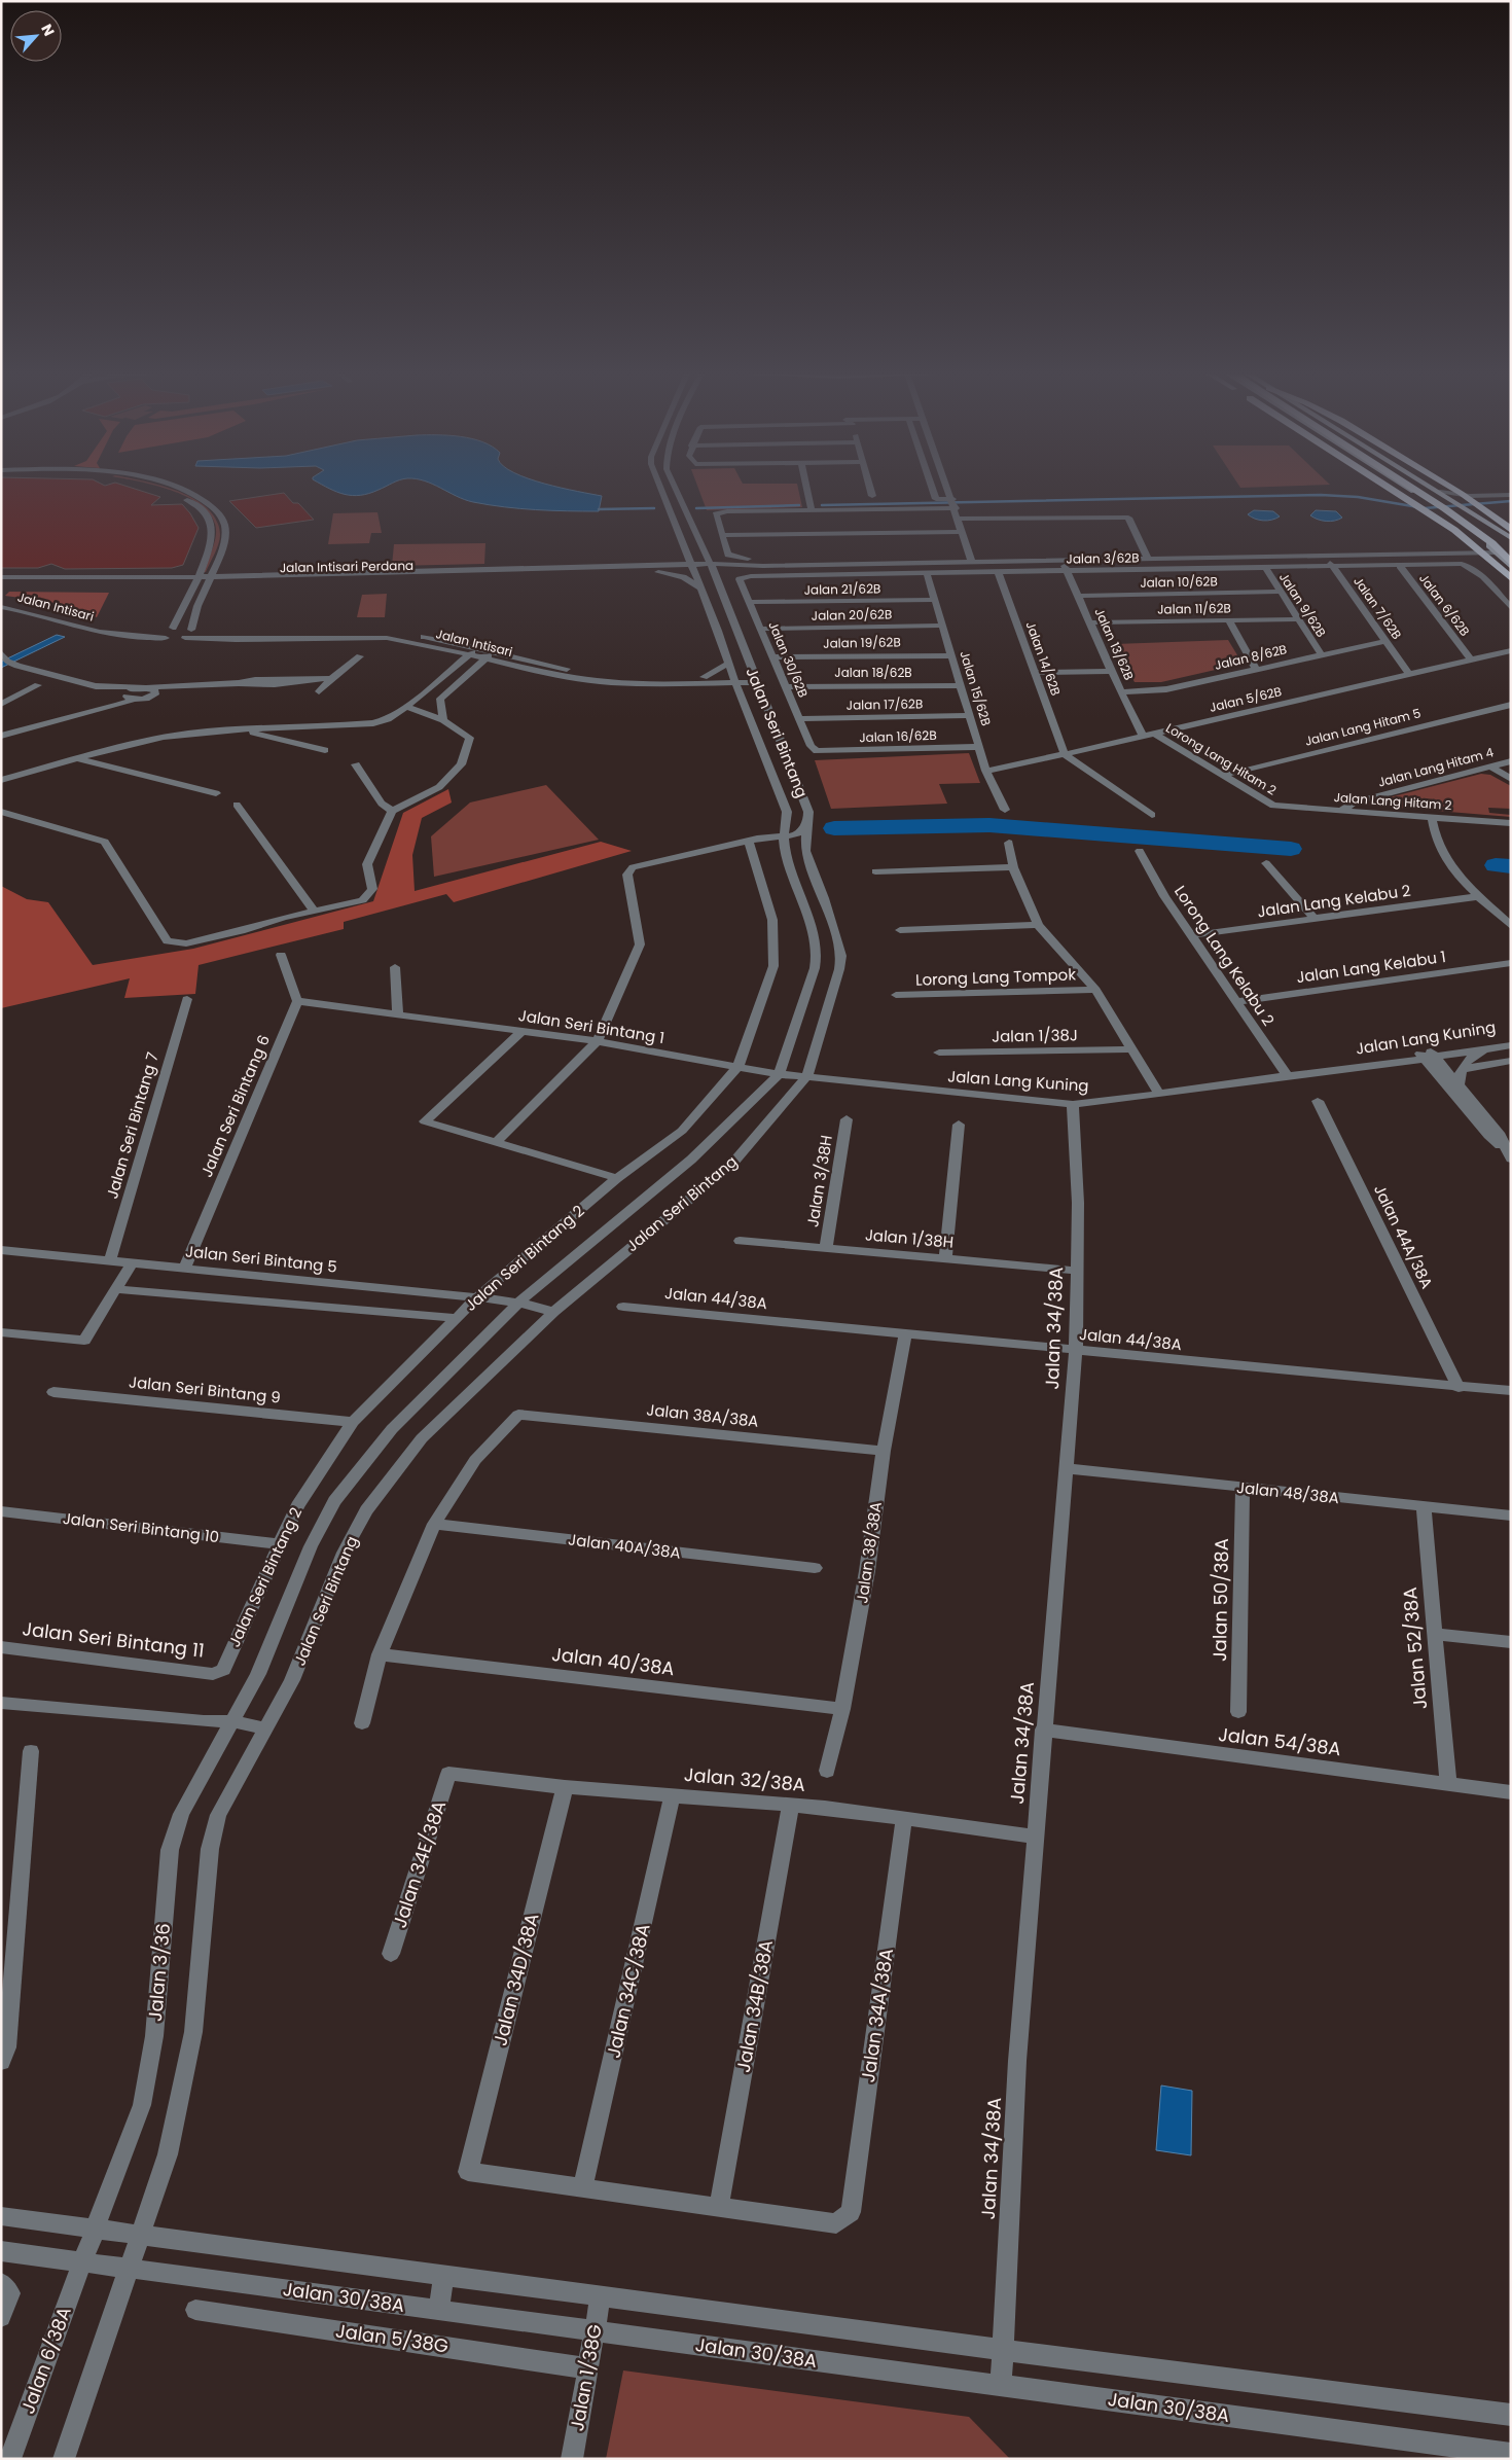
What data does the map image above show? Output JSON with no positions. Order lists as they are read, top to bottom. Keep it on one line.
{"streets":{"street":["Jalan 3/62B","Jalan Intisari Perdana","Jalan 10/62B","Jalan 21/62B","Jalan 9/62B","Jalan 6/62B","Jalan Intisari","Jalan 7/62B","Jalan 11/62B","Jalan 20/62B","Jalan 19/62B","Jalan 13/62B","Jalan 8/62B","Jalan 14/62B","Jalan 30/62B","Jalan 18/62B","Jalan 15/62B","Jalan 5/62B","Jalan 17/62B","Jalan Lang Hitam 5","Jalan Seri Bintang","Jalan 16/62B","Lorong Lang Hitam 2","Jalan Lang Hitam 4","Jalan Lang Hitam 2","Jalan Lang Kelabu 2","Lorong Lang Kelabu 2","Jalan Lang Kelabu 1","Lorong Lang Tompok","Jalan Seri Bintang 1","Jalan 1/38J","Jalan Lang Kuning","Jalan Seri Bintang 6","Jalan Seri Bintang 7","Jalan 3/38H","Jalan 44A/38A","Jalan 1/38H","Jalan Seri Bintang 2","Jalan Seri Bintang 5","Jalan 44/38A","Jalan 34/38A","Jalan Seri Bintang 9","Jalan 38A/38A","Jalan 48/38A","Jalan Seri Bintang 10","Jalan 40A/38A","Jalan 38/38A","Jalan 50/38A","Jalan Seri Bintang 11","Jalan 52/38A","Jalan 40/38A","Jalan 54/38A","Jalan 32/38A","Jalan 34E/38A","Jalan 3/36","Jalan 34D/38A","Jalan 34C/38A","Jalan 34B/38A","Jalan 34A/38A","Jalan 30/38A","Jalan 5/38G","Jalan 6/38A","Jalan 1/38G"]},"crossings":[["Jalan 3/62B","Jalan Intisari Perdana"],["Jalan 3/62B","Jalan 9/62B"],["Jalan 3/62B","Jalan 6/62B"],["Jalan 3/62B","Jalan 7/62B"],["Jalan 3/62B","Jalan 13/62B"],["Jalan 3/62B","Jalan 14/62B"],["Jalan 3/62B","Jalan 30/62B"],["Jalan 3/62B","Jalan 15/62B"],["Jalan 3/62B","Jalan Seri Bintang"],["Jalan Intisari Perdana","Jalan Seri Bintang"],["Jalan 10/62B","Jalan 9/62B"],["Jalan 10/62B","Jalan 13/62B"],["Jalan 21/62B","Jalan 30/62B"],["Jalan 21/62B","Jalan 15/62B"],["Jalan 9/62B","Jalan 11/62B"],["Jalan 9/62B","Jalan 8/62B"],["Jalan 6/62B","Jalan 5/62B"],["Jalan Intisari","Jalan Seri Bintang"],["Jalan 7/62B","Jalan 8/62B"],["Jalan 7/62B","Jalan 5/62B"],["Jalan 11/62B","Jalan 13/62B"],["Jalan 20/62B","Jalan 30/62B"],["Jalan 20/62B","Jalan 15/62B"],["Jalan 19/62B","Jalan 30/62B"],["Jalan 19/62B","Jalan 15/62B"],["Jalan 13/62B","Jalan 8/62B"],["Jalan 13/62B","Jalan 5/62B"],["Jalan 14/62B","Jalan 5/62B"],["Jalan 30/62B","Jalan 18/62B"],["Jalan 30/62B","Jalan 17/62B"],["Jalan 30/62B","Jalan 16/62B"],["Jalan 18/62B","Jalan 15/62B"],["Jalan 15/62B","Jalan 5/62B"],["Jalan 15/62B","Jalan 17/62B"],["Jalan 15/62B","Jalan 16/62B"],["Jalan 5/62B","Lorong Lang Hitam 2"],["Jalan Lang Hitam 5","Lorong Lang Hitam 2"],["Jalan Seri Bintang","Jalan Seri Bintang 1"],["Jalan Seri Bintang","Jalan Lang Kuning"],["Jalan Seri Bintang","Jalan Seri Bintang 5"],["Jalan Seri Bintang","Jalan 3/36"],["Lorong Lang Hitam 2","Jalan Lang Hitam 2"],["Jalan Lang Hitam 4","Jalan Lang Hitam 2"],["Jalan Lang Kelabu 2","Lorong Lang Kelabu 2"],["Lorong Lang Kelabu 2","Jalan Lang Kelabu 1"],["Lorong Lang Kelabu 2","Jalan Lang Kuning"],["Jalan Seri Bintang 1","Jalan Lang Kuning"],["Jalan Seri Bintang 1","Jalan Seri Bintang 6"],["Jalan Seri Bintang 1","Jalan Seri Bintang 2"],["Jalan Lang Kuning","Jalan 34/38A"],["Jalan Seri Bintang 6","Jalan Seri Bintang 5"],["Jalan Seri Bintang 7","Jalan Seri Bintang 5"],["Jalan 3/38H","Jalan 1/38H"],["Jalan 44A/38A","Jalan 44/38A"],["Jalan 1/38H","Jalan 34/38A"],["Jalan Seri Bintang 2","Jalan Seri Bintang 5"],["Jalan Seri Bintang 2","Jalan Seri Bintang 9"],["Jalan Seri Bintang 2","Jalan Seri Bintang 10"],["Jalan Seri Bintang 2","Jalan Seri Bintang 11"],["Jalan 44/38A","Jalan 34/38A"],["Jalan 44/38A","Jalan 38/38A"],["Jalan 34/38A","Jalan 48/38A"],["Jalan 34/38A","Jalan 54/38A"],["Jalan 34/38A","Jalan 32/38A"],["Jalan 34/38A","Jalan 30/38A"],["Jalan 38A/38A","Jalan 40A/38A"],["Jalan 38A/38A","Jalan 38/38A"],["Jalan 48/38A","Jalan 50/38A"],["Jalan 48/38A","Jalan 52/38A"],["Jalan 38/38A","Jalan 40/38A"],["Jalan 52/38A","Jalan 54/38A"],["Jalan 32/38A","Jalan 34E/38A"],["Jalan 32/38A","Jalan 34D/38A"],["Jalan 32/38A","Jalan 34C/38A"],["Jalan 32/38A","Jalan 34B/38A"],["Jalan 32/38A","Jalan 34A/38A"],["Jalan 3/36","Jalan 30/38A"],["Jalan 3/36","Jalan 6/38A"],["Jalan 34D/38A","Jalan 34C/38A"],["Jalan 34B/38A","Jalan 34A/38A"],["Jalan 30/38A","Jalan 6/38A"],["Jalan 30/38A","Jalan 1/38G"],["Jalan 5/38G","Jalan 1/38G"]],"north":"top right"}
